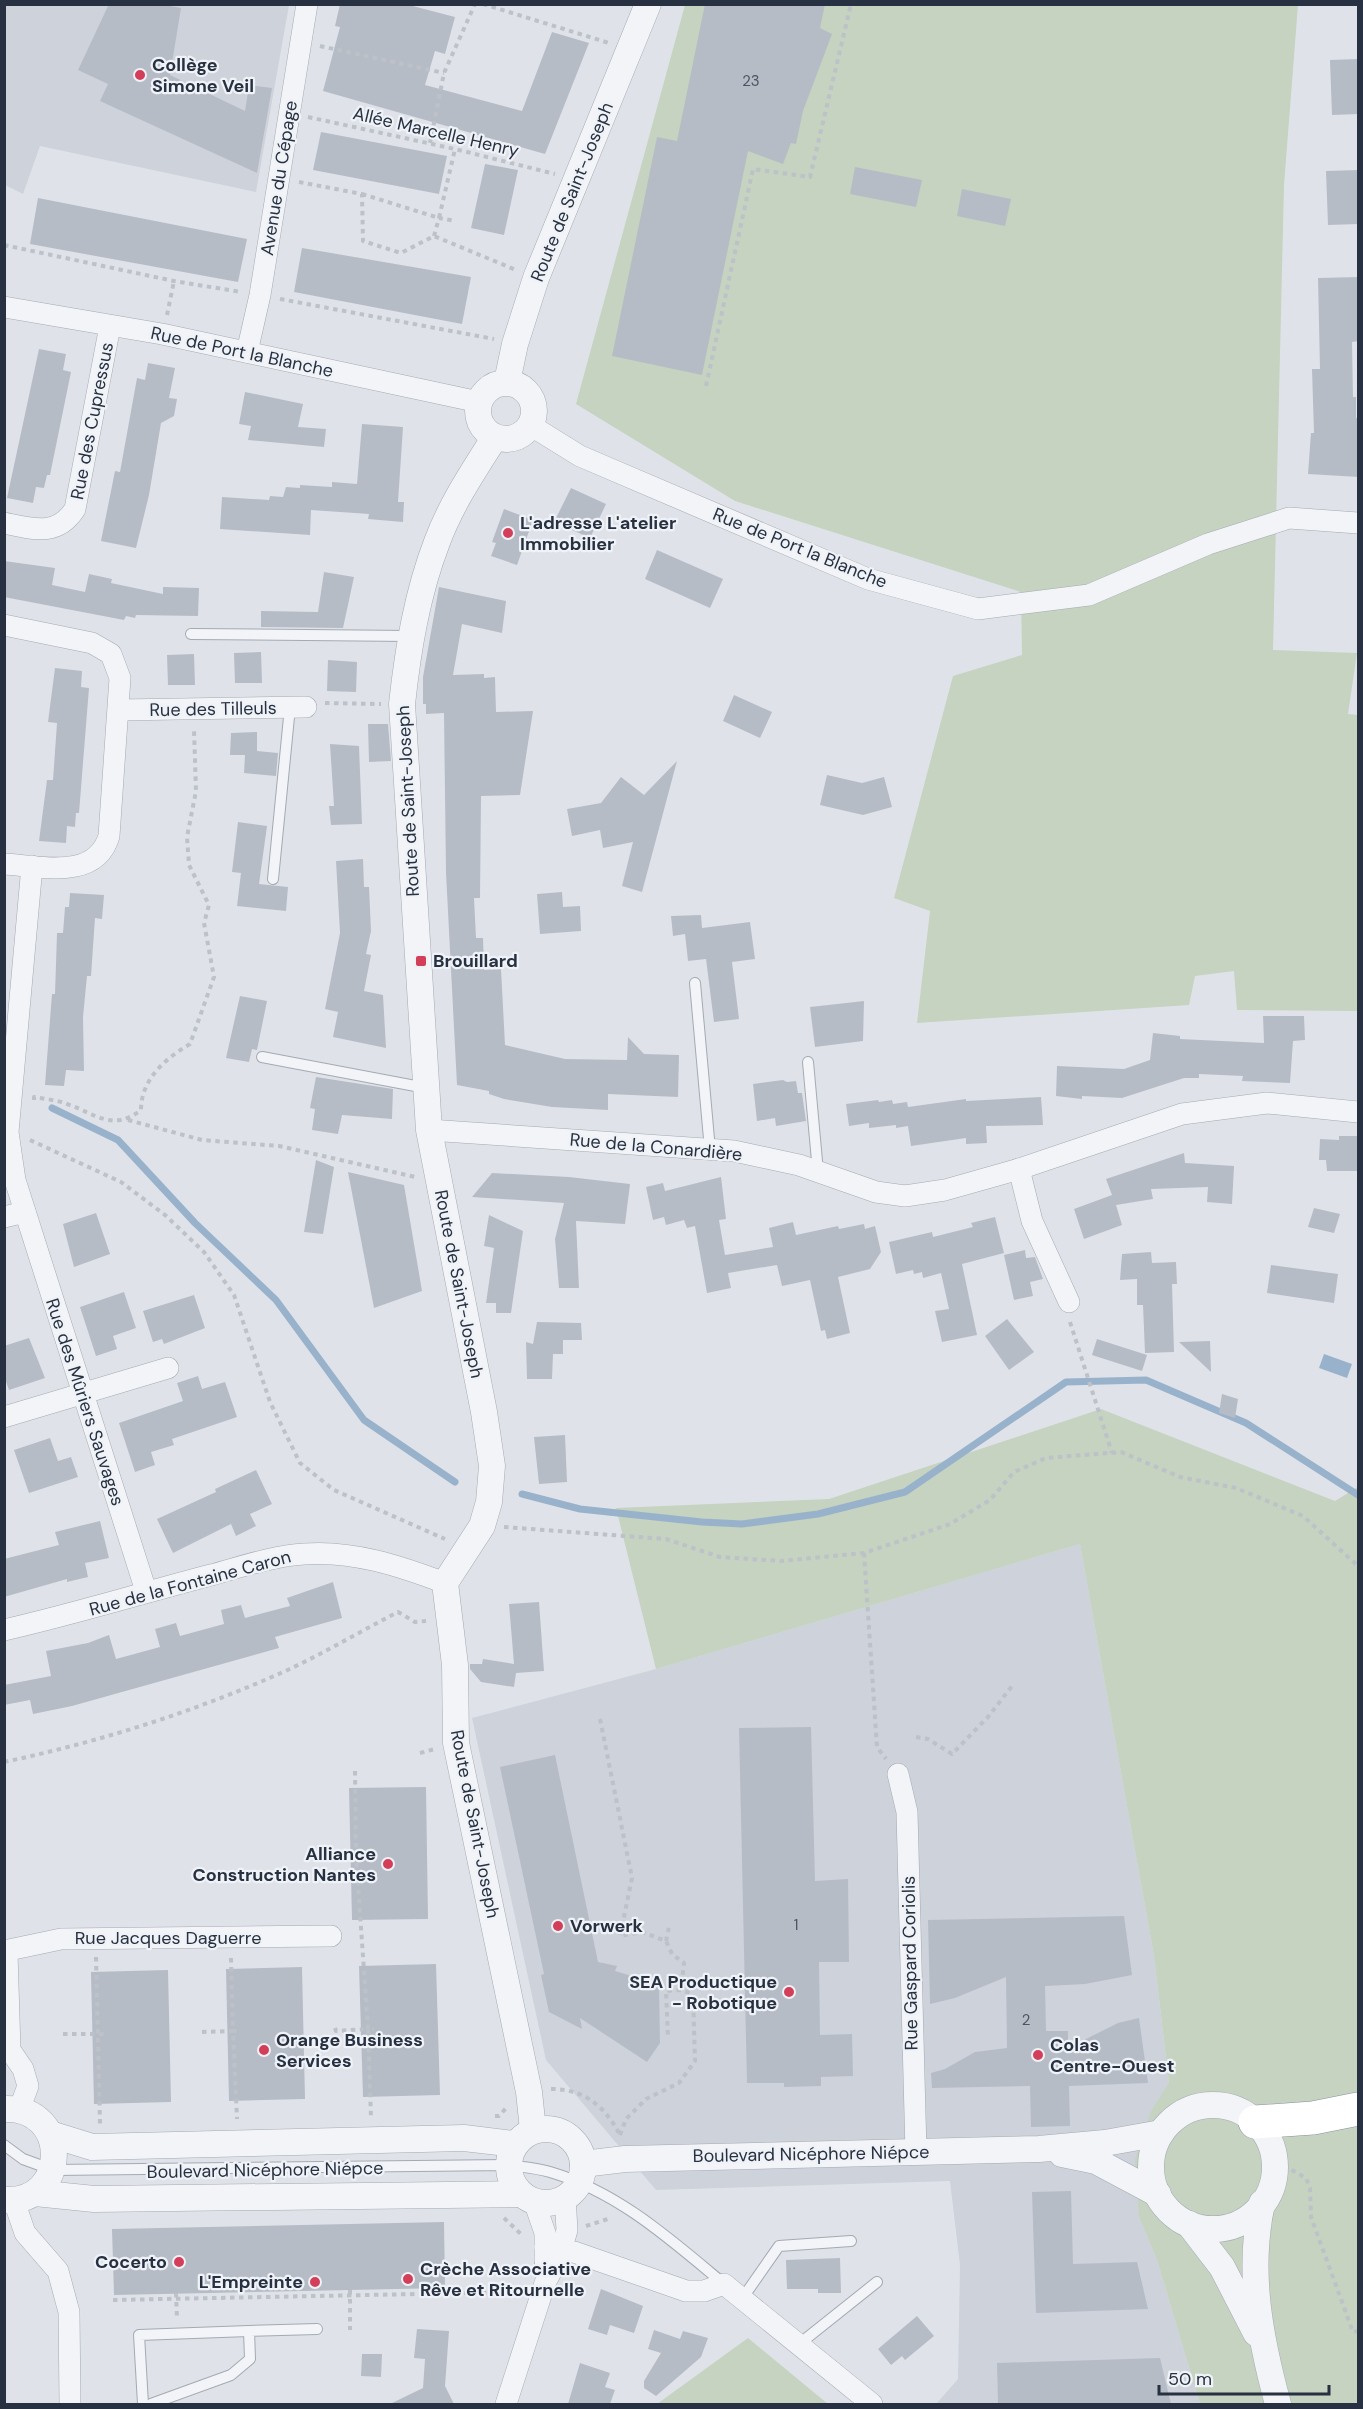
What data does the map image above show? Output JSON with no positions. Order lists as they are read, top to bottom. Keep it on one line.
{"streets":{"street":["Avenue du Cépage","Route de Saint-Joseph","Rue de Port la Blanche","Rue des Cupressus","Rue des Tilleuls","Rue de la Conardière","Rue des Mûriers Sauvages","Rue de la Fontaine Caron","Rue Jacques Daguerre","Rue Gaspard Coriolis","Boulevard Nicéphore Niépce"],"path":["Allée Marcelle Henry"]},"crossings":[["Allée Marcelle Henry","Avenue du Cépage"],["Allée Marcelle Henry","Route de Saint-Joseph"],["Avenue du Cépage","Rue de Port la Blanche"],["Route de Saint-Joseph","Rue de Port la Blanche"],["Route de Saint-Joseph","Rue de la Conardière"],["Route de Saint-Joseph","Rue de la Fontaine Caron"],["Route de Saint-Joseph","Boulevard Nicéphore Niépce"],["Rue de Port la Blanche","Rue des Cupressus"],["Rue des Mûriers Sauvages","Rue de la Fontaine Caron"],["Rue Gaspard Coriolis","Boulevard Nicéphore Niépce"]],"places":{"other":["Collège Simone Veil","L'adresse L'atelier Immobilier","Alliance Construction Nantes","Vorwerk","SEA Productique - Robotique","Orange Business Services","Colas Centre-Ouest","Cocerto","Crèche Associative Rêve et Ritournelle","L'Empreinte"],"transit":["Brouillard"]},"house_numbers":["23","1","2"],"scale_bar":"50 m"}
